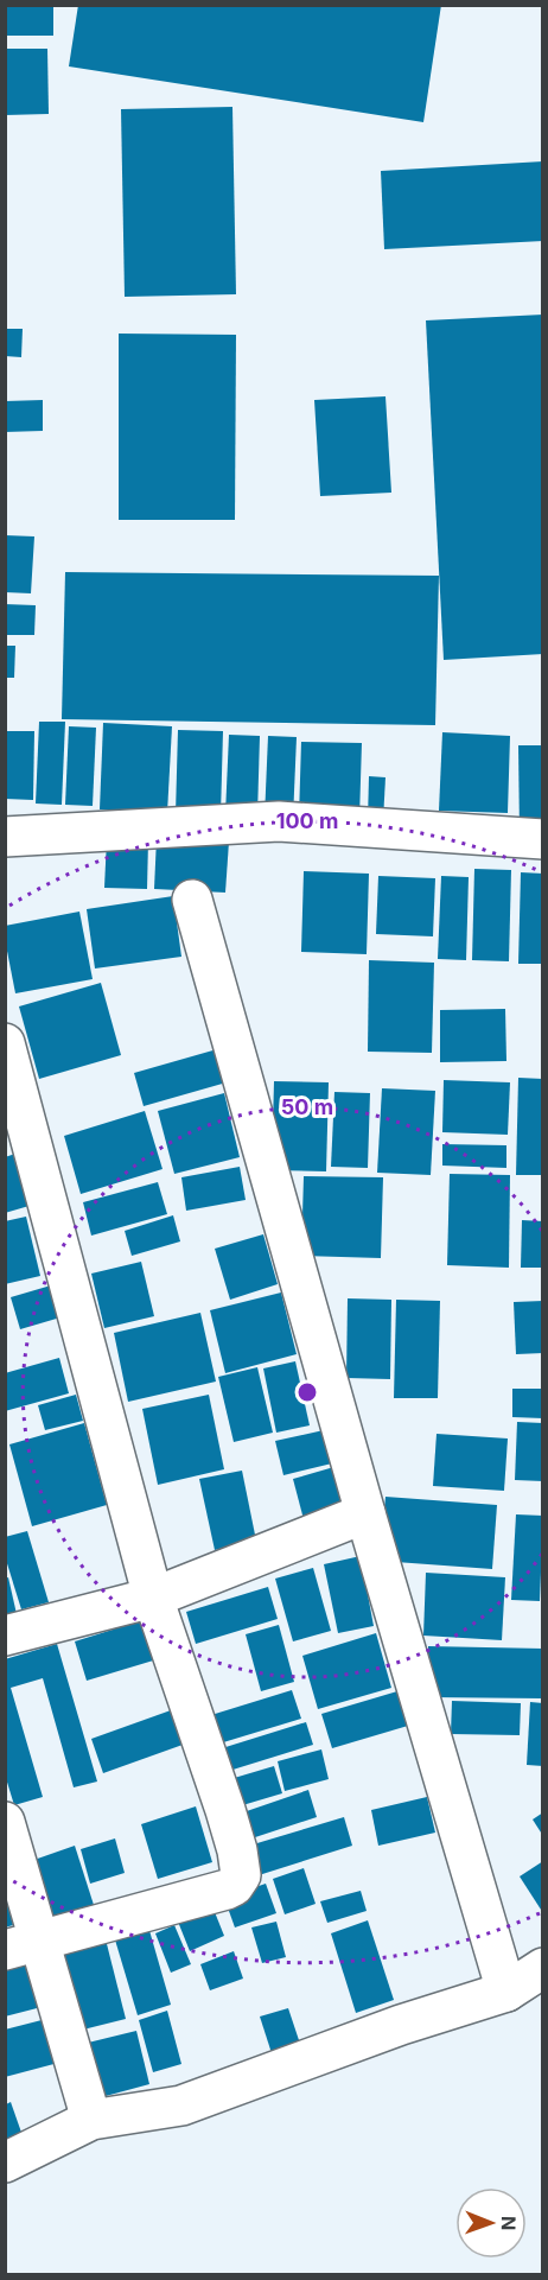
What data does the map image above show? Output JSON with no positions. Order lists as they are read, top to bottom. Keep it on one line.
{"north":"right","rings":["100 m","50 m"]}
